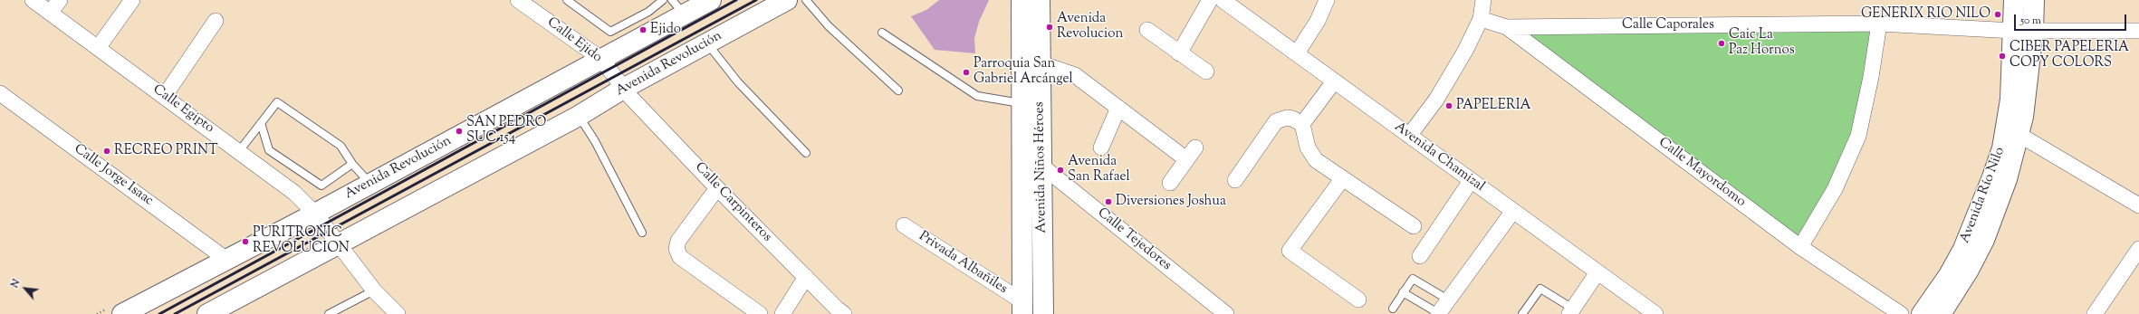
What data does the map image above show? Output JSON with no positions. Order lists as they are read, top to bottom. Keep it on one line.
{"streets":{"main road":["Avenida Revolución","Avenida Niños Héroes","Avenida Río Nilo"],"street":["Calle Caporales","Calle Ejido","Calle Egipto","Avenida Chamizal","Calle Mayordomo","Calle Jorge Isaac","Calle Carpinteros","Calle Tejedores","Privada Albañiles"]},"crossings":[["Calle Caporales","Calle Mayordomo"],["Calle Caporales","Avenida Río Nilo"],["Calle Ejido","Avenida Revolución"],["Calle Ejido","Calle Carpinteros"],["Avenida Revolución","Calle Egipto"],["Avenida Revolución","Calle Jorge Isaac"],["Avenida Revolución","Calle Carpinteros"],["Avenida Niños Héroes","Calle Tejedores"],["Avenida Niños Héroes","Privada Albañiles"]],"places":["GENERIX RIO NILO","Avenida Revolucion","Ejido","Caic La Paz Hornos","CIBER PAPELERIA COPY COLORS","Parroquia San Gabriel Arcángel","PAPELERIA","SAN PEDRO SUC 154","RECREO PRINT","Avenida San Rafael","Diversiones Joshua","PURITRONIC REVOLUCION"],"scale_bar":"50 m","north":"top left"}
